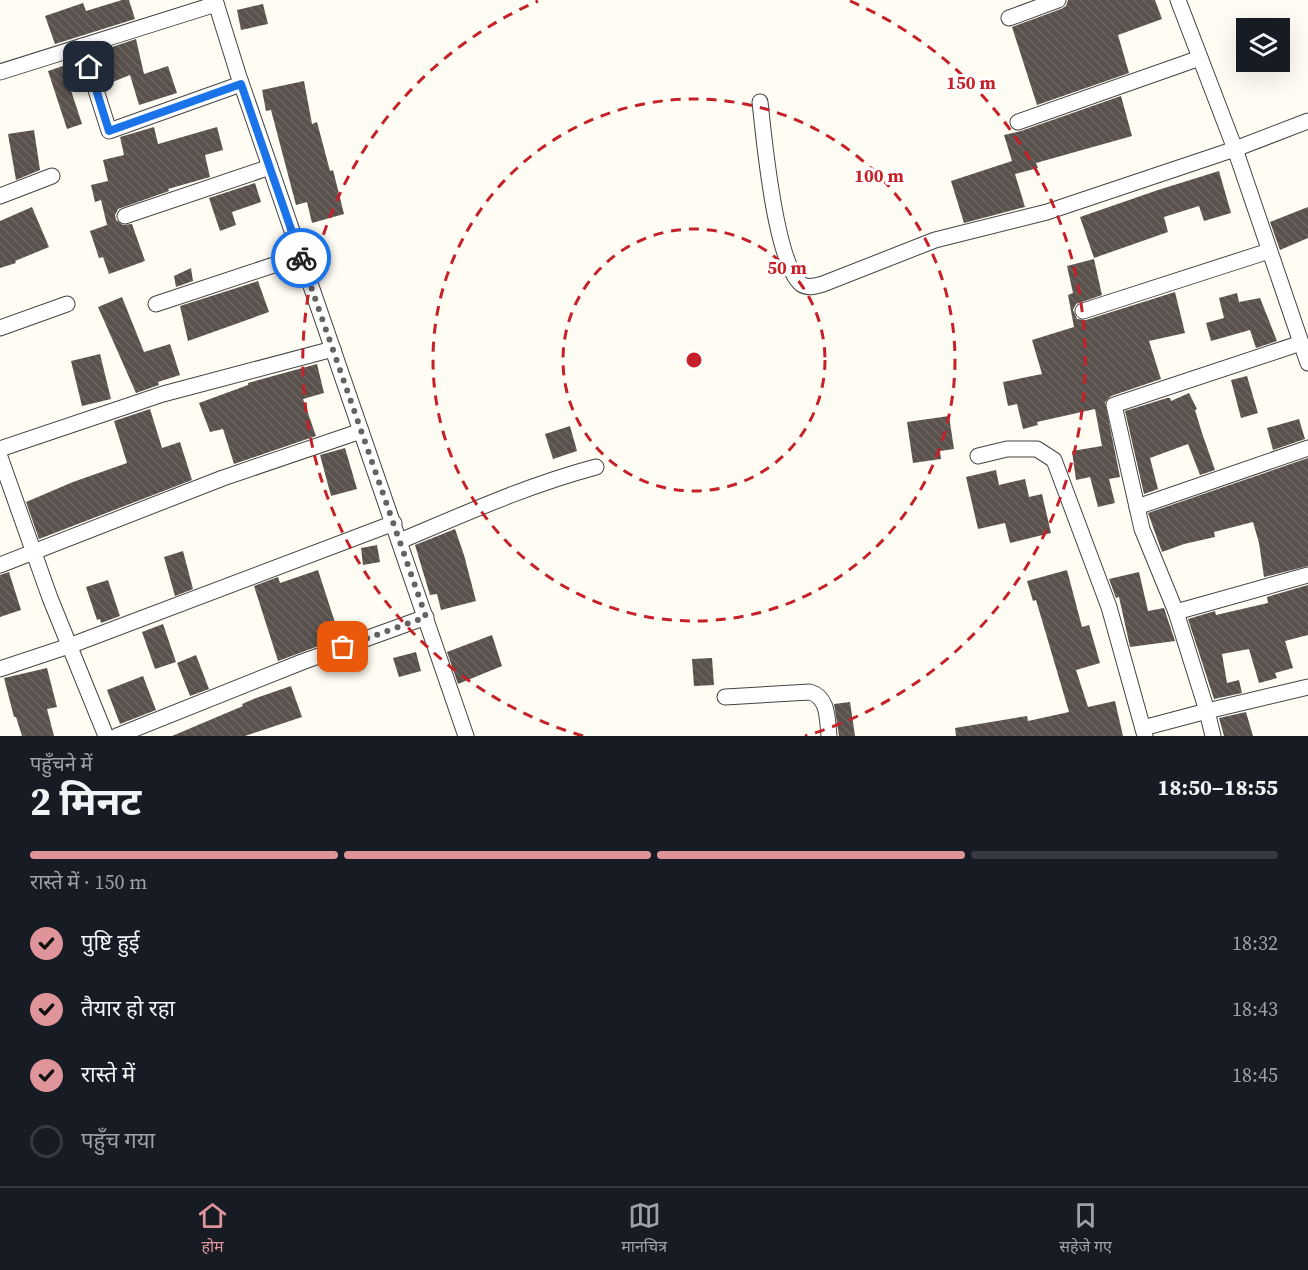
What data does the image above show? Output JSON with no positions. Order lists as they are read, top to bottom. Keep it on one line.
{"page":{"heading":["2 मिनट","पहुँचने में","18:50–18:55"],"bar":"रास्ते में · 150 m","list":[["पुष्टि हुई","18:32"],["तैयार हो रहा","18:43"],["रास्ते में","18:45"],"पहुँच गया"],"tabs":["होम","मानचित्र","सहेजे गए"]},"rings":["150 m","100 m","50 m"]}
